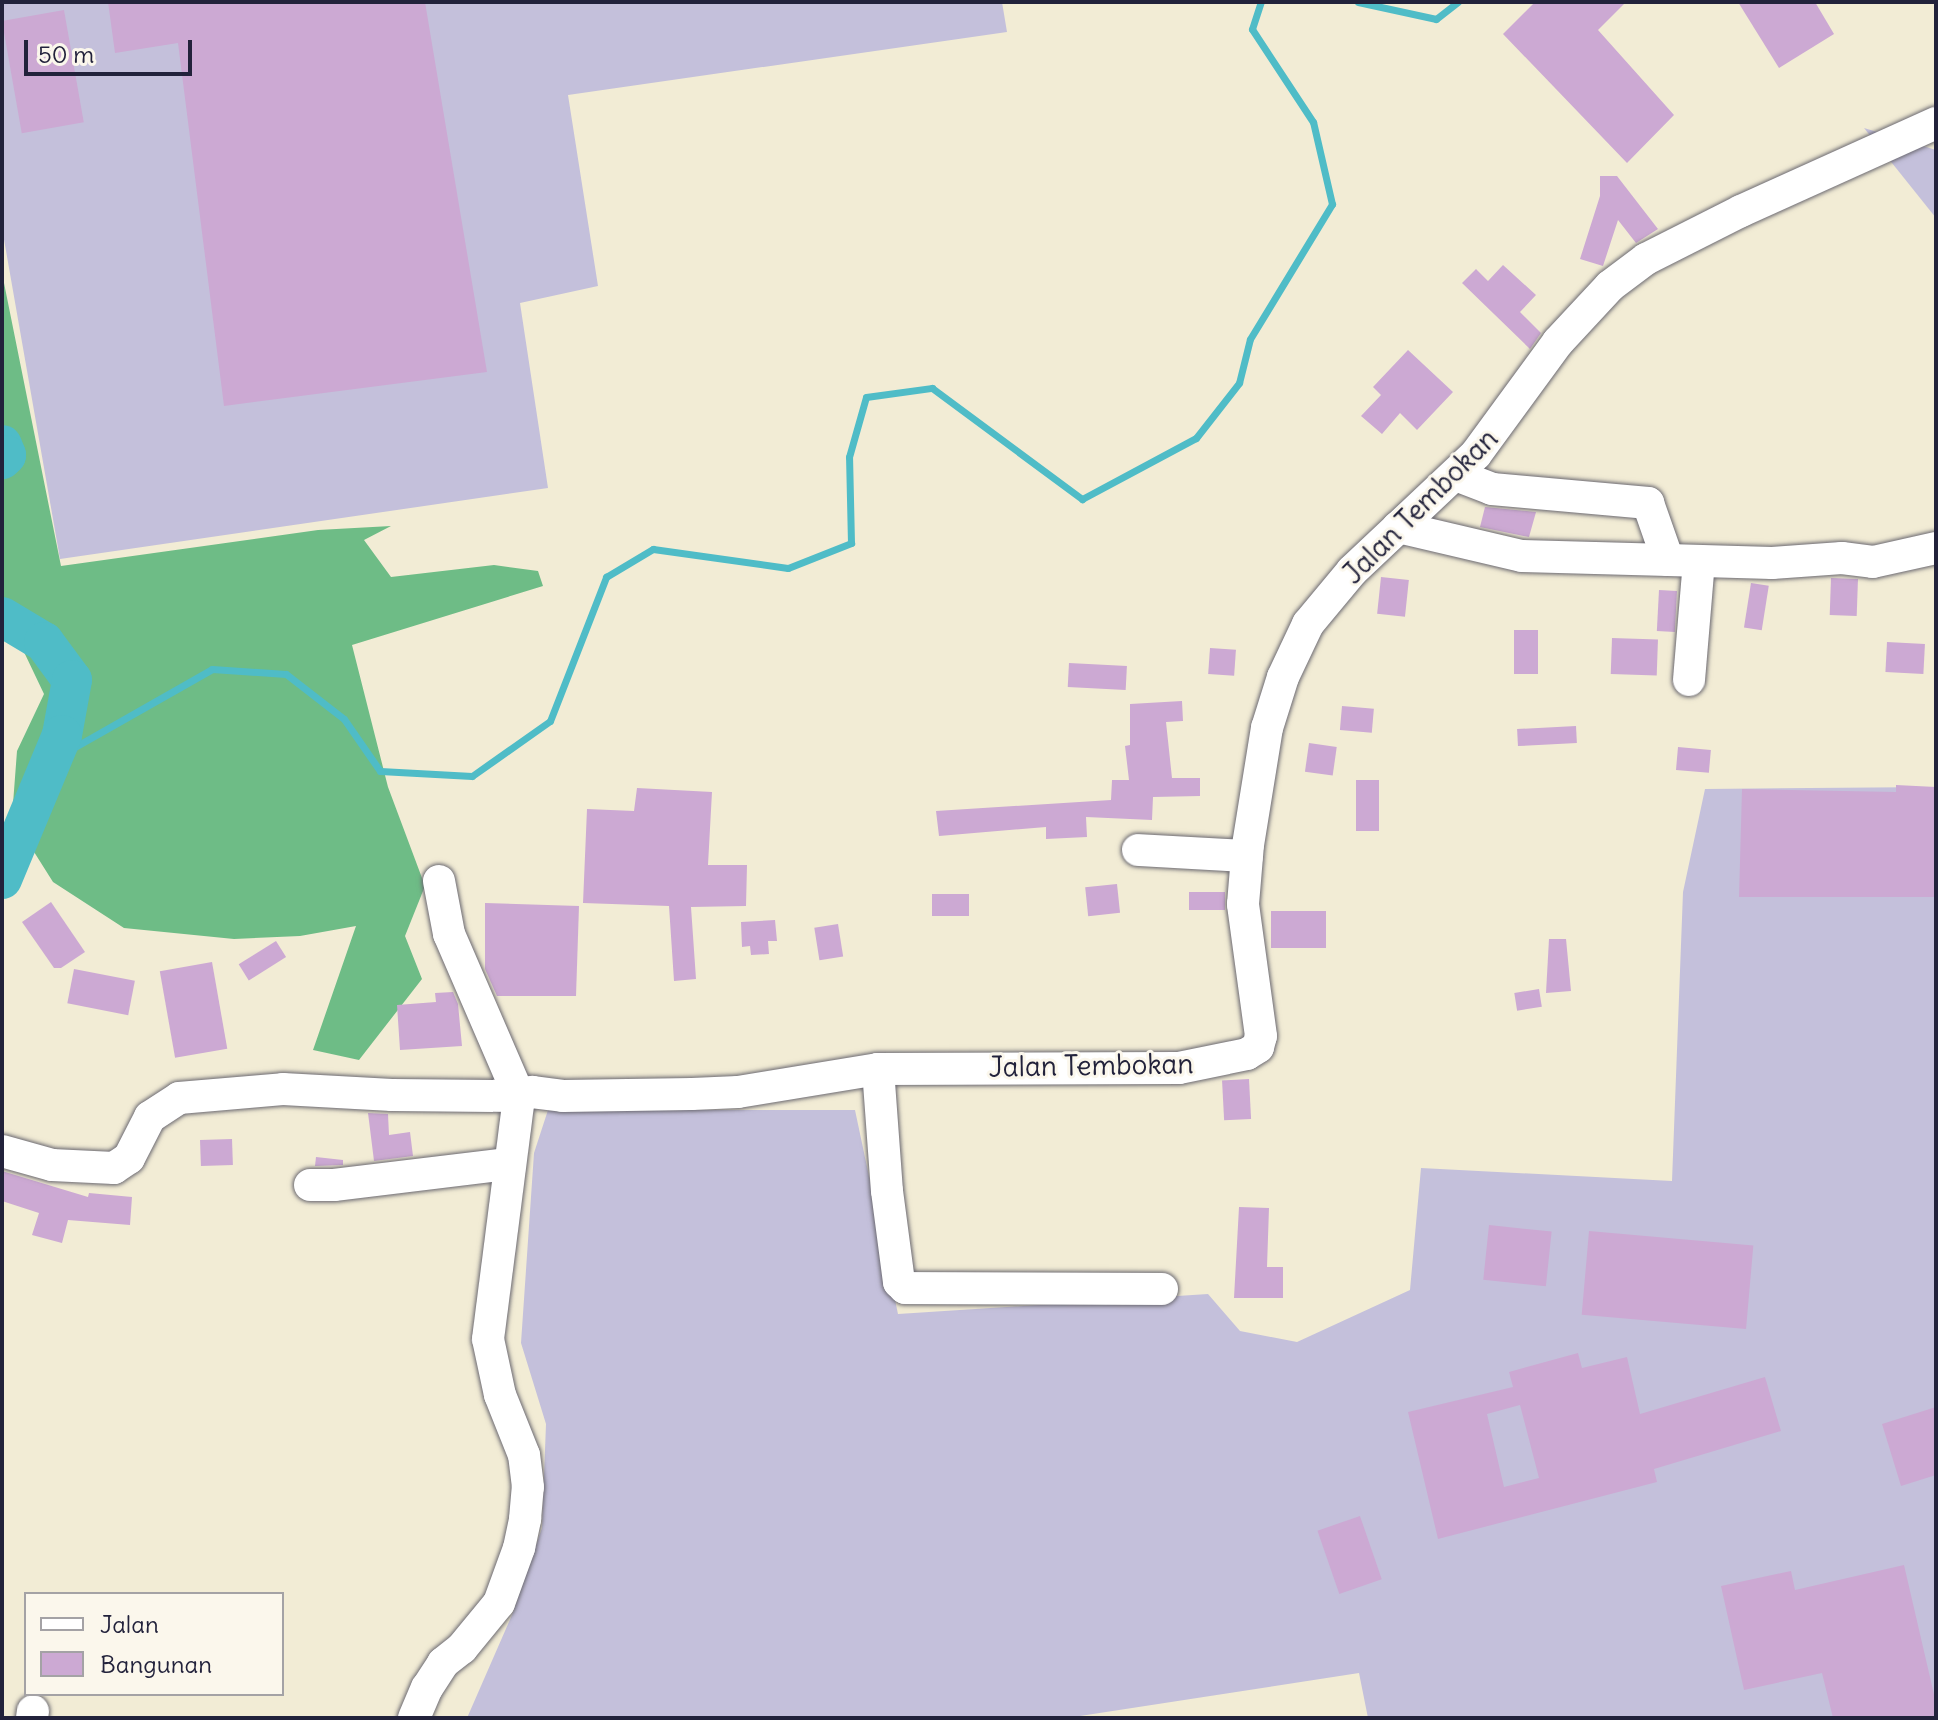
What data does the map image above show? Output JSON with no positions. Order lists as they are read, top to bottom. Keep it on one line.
{"streets":{"street":["Jalan Tembokan"]},"legend":["Jalan","Bangunan"],"scale_bar":"50 m"}
